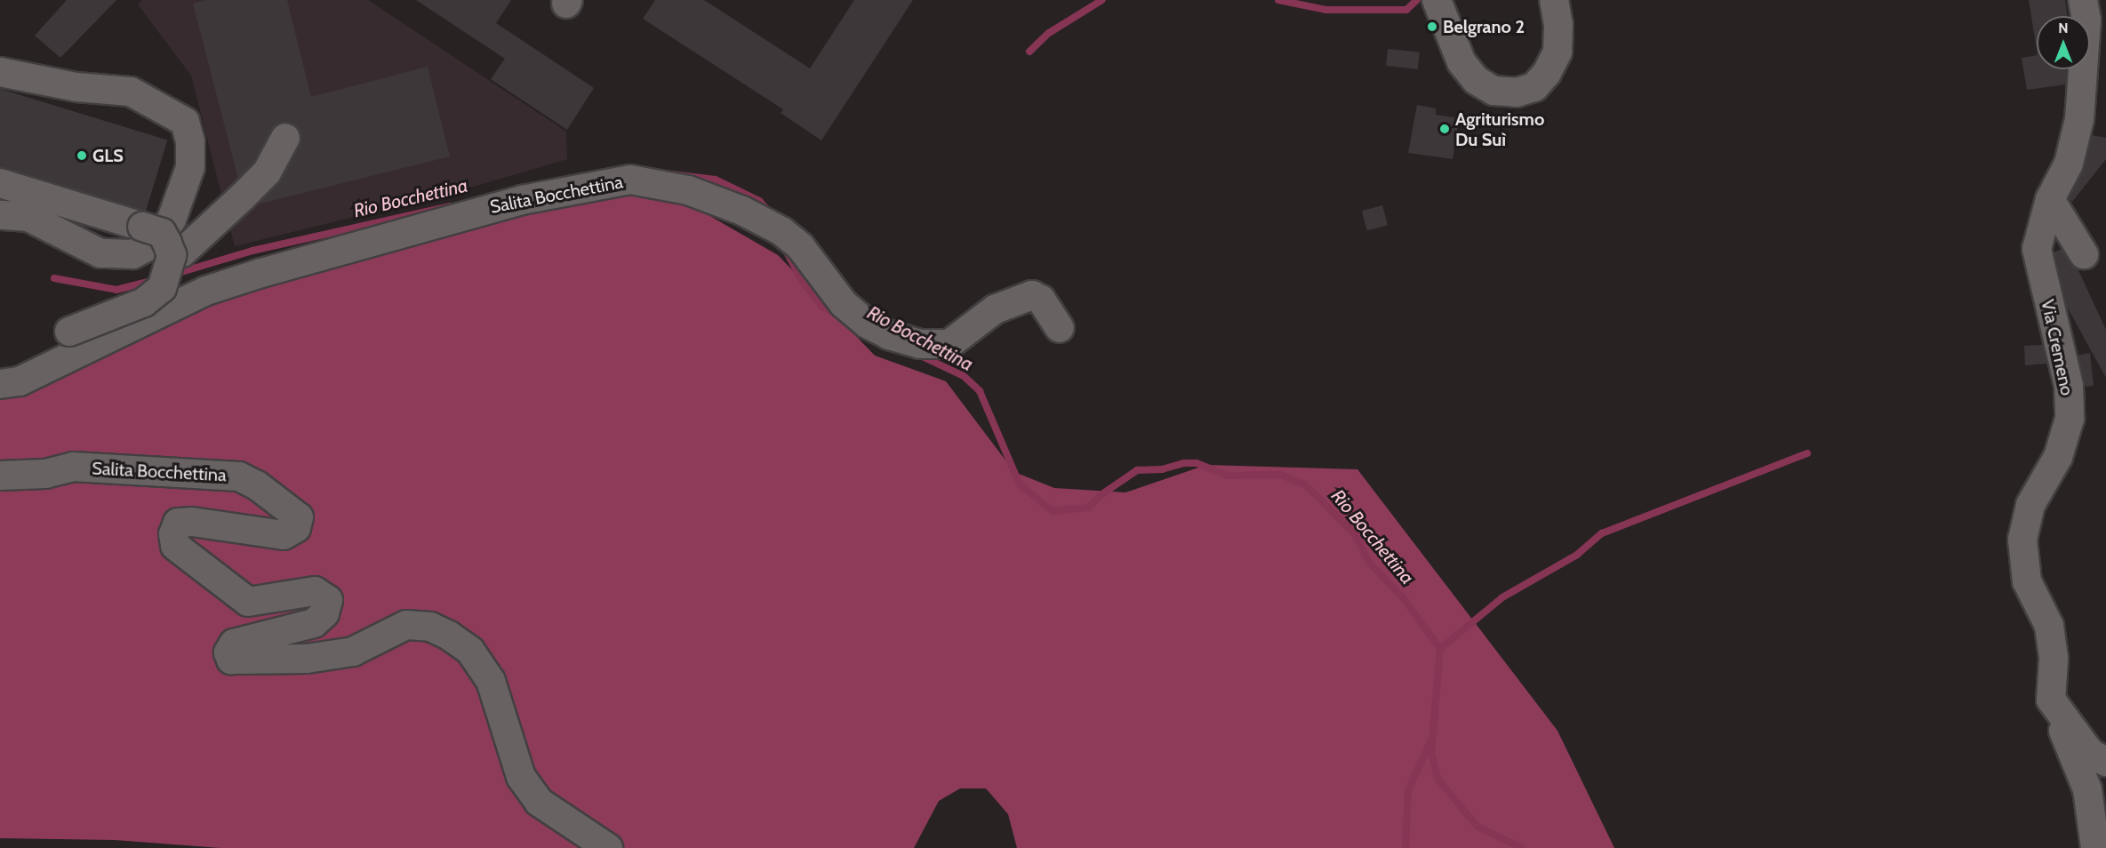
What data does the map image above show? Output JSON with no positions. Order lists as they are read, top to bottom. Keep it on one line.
{"streets":{"street":["Salita Bocchettina","Via Cremeno"]},"water":["Rio Bocchettina"],"places":["Belgrano 2","Agriturismo Du Suì","GLS"],"north":"top"}
